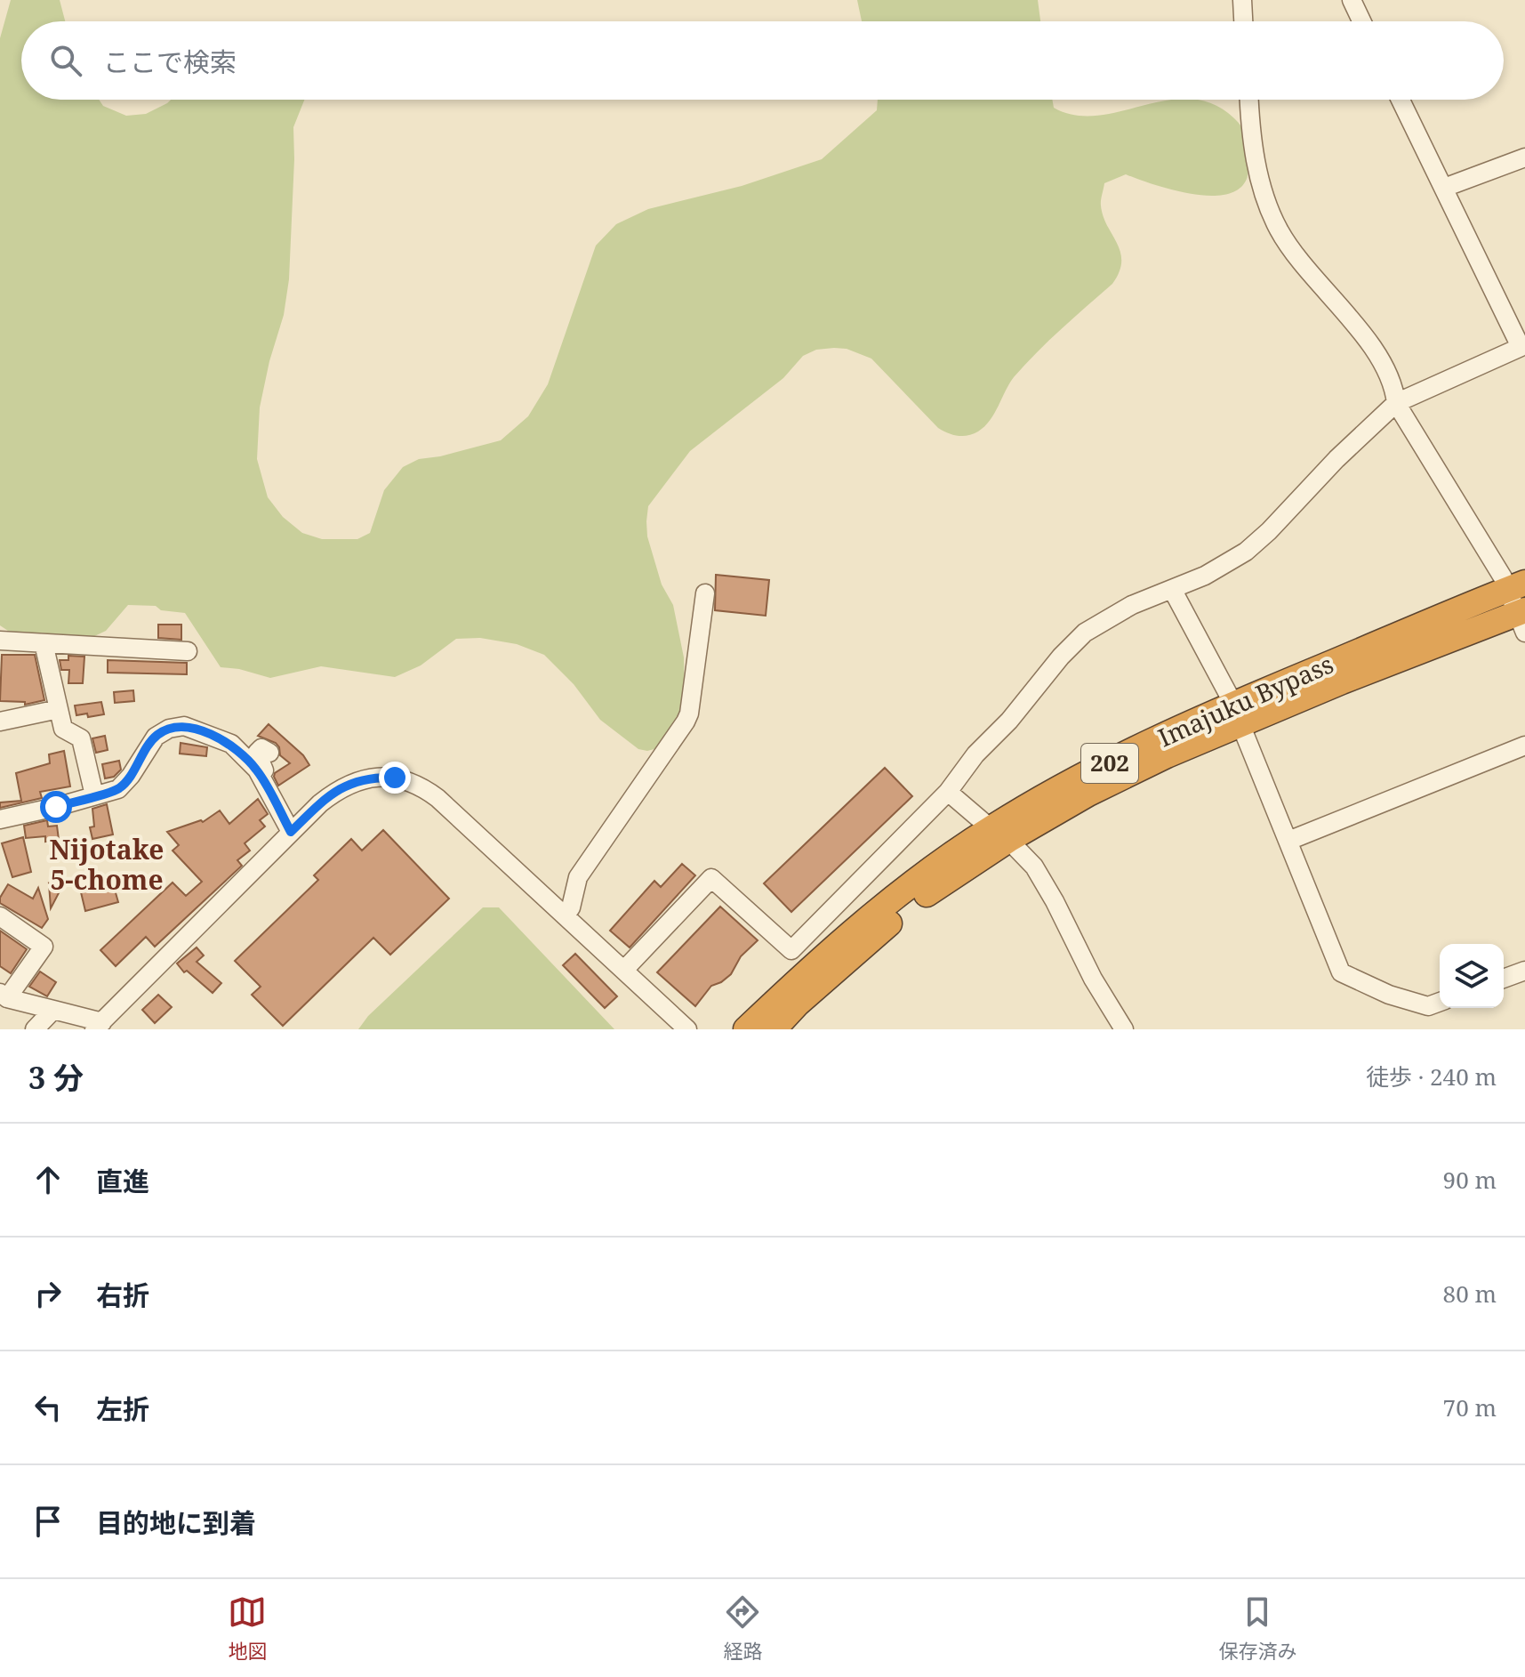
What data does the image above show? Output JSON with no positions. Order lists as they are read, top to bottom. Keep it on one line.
{"streets":{"highway":["Imajuku Bypass","202"]},"districts":["Nijotake 5-chome"],"page":{"search":"ここで検索","heading":["3 分","徒歩 · 240 m"],"list":[["直進","90 m"],["右折","80 m"],["左折","70 m"],"目的地に到着"],"nav":["地図","経路","保存済み"]}}
